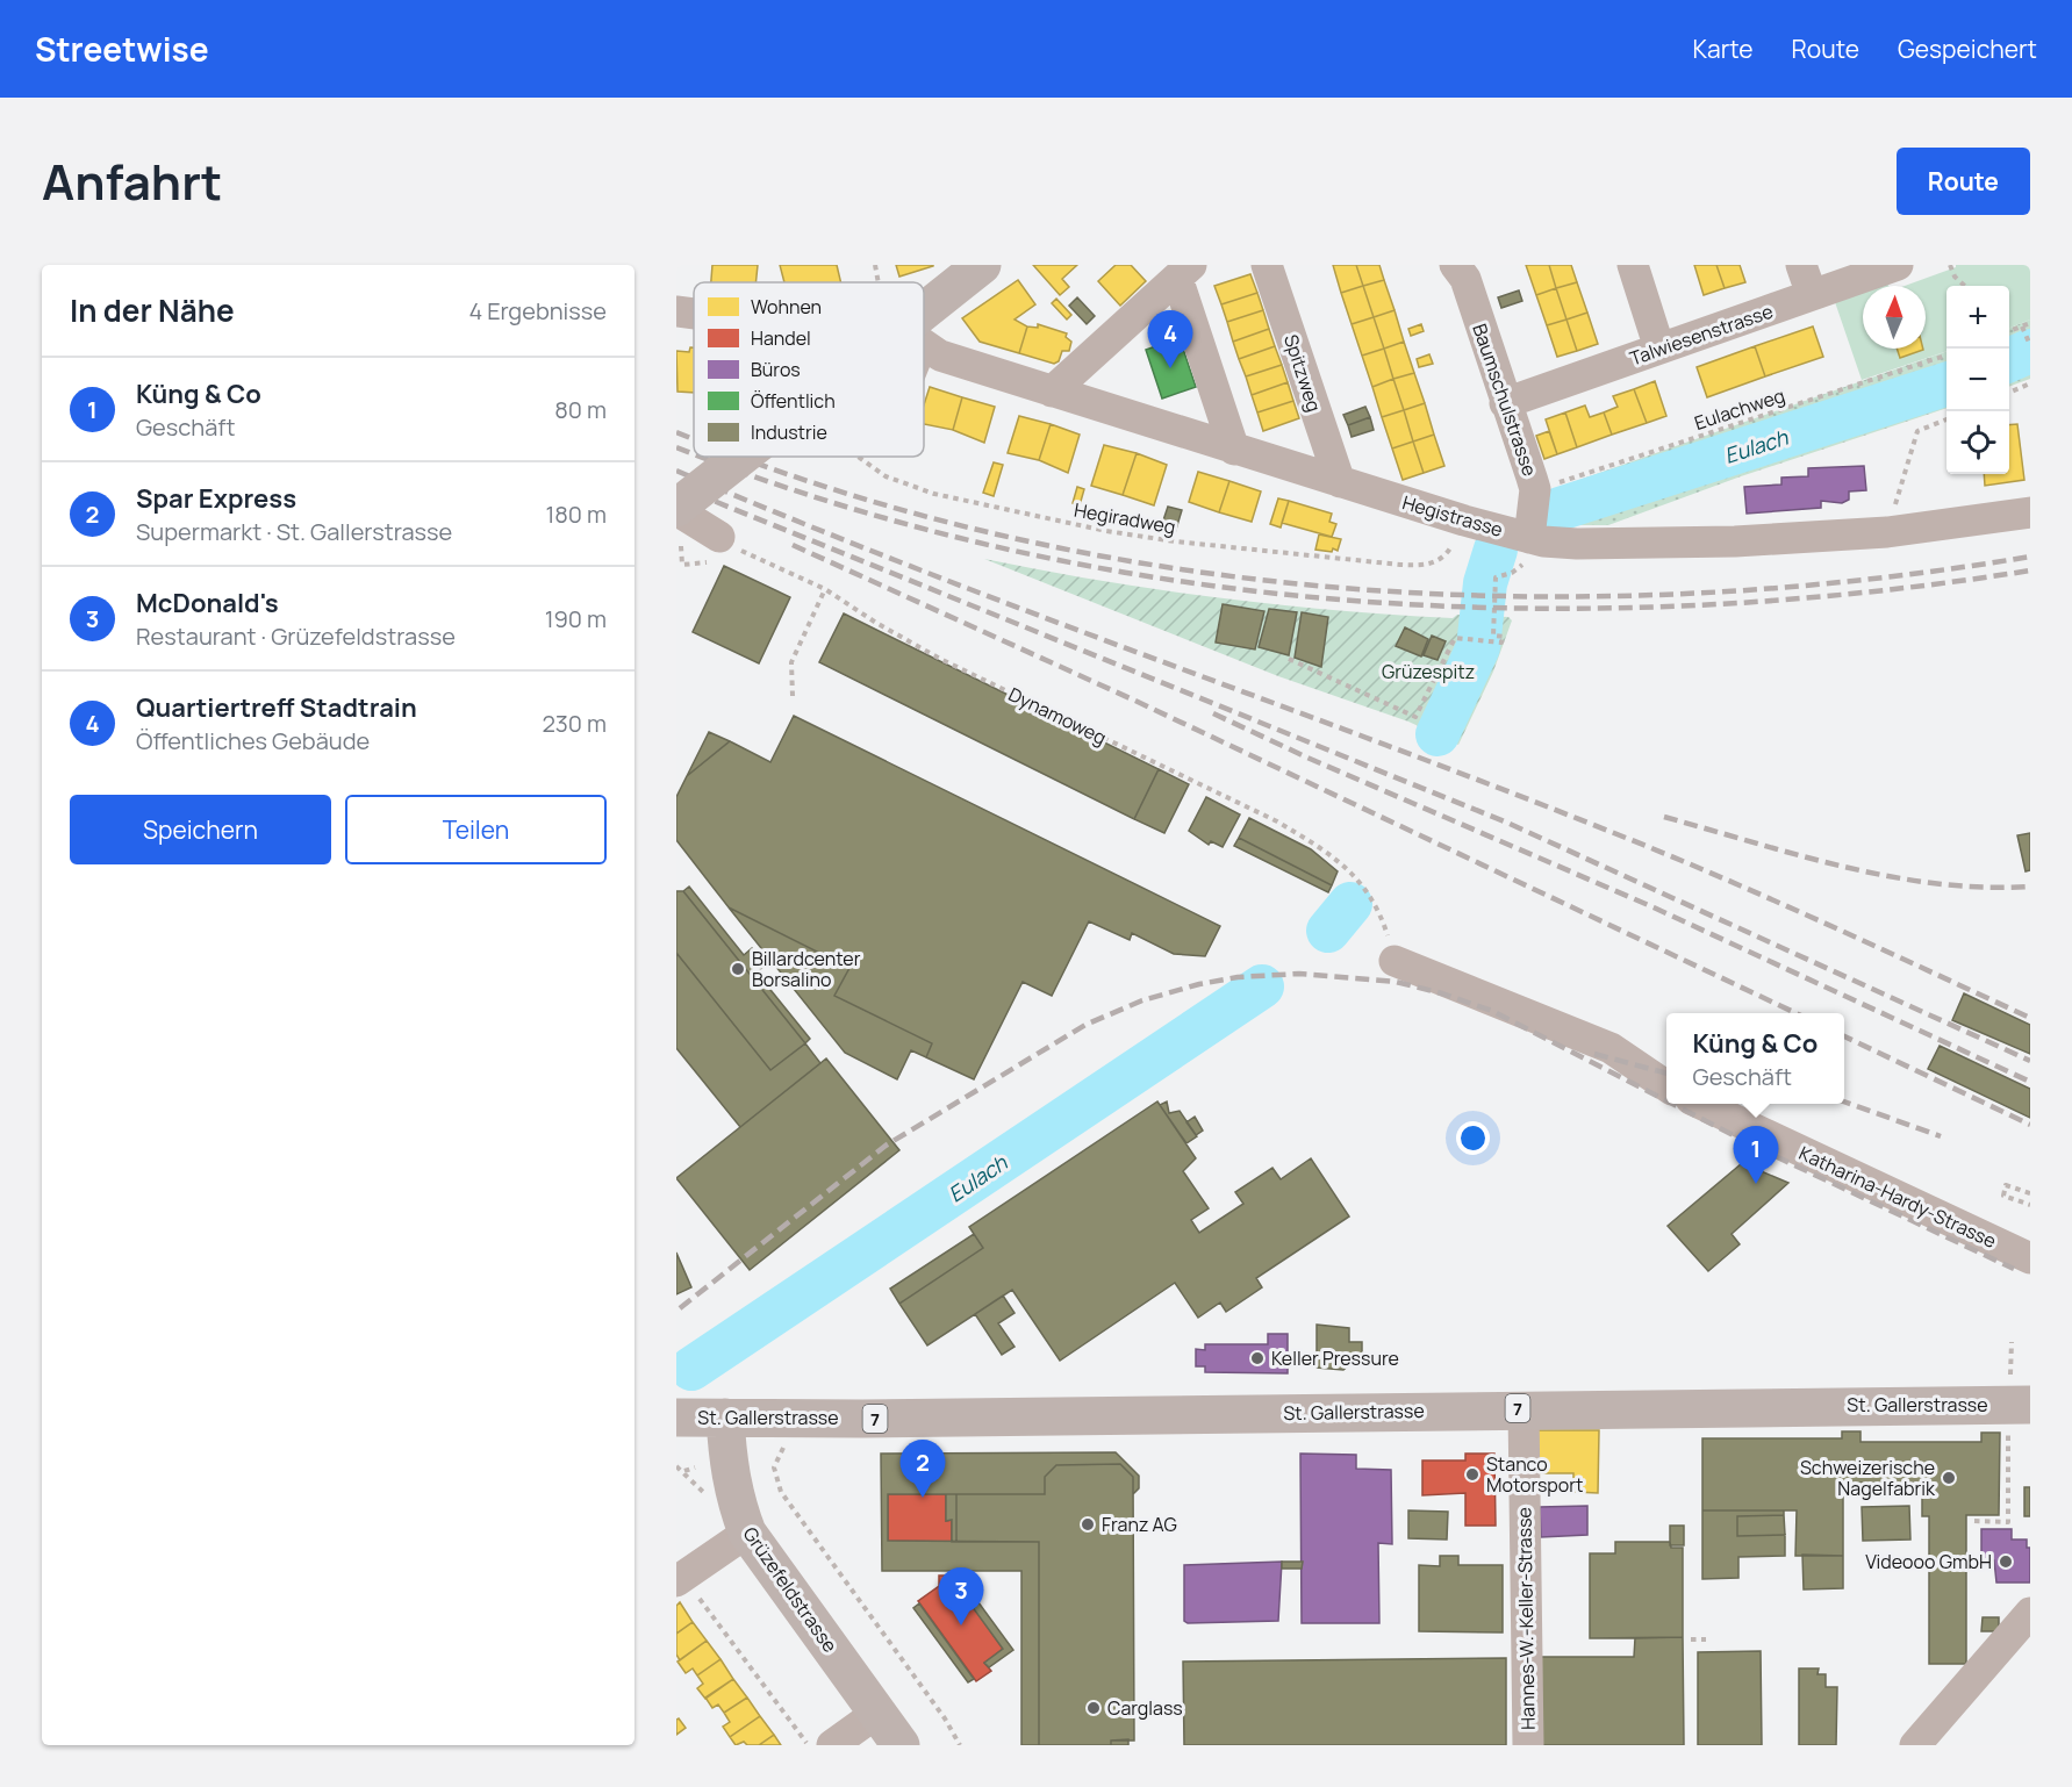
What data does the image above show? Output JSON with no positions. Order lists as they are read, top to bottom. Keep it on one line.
{"streets":{"main road":["St. Gallerstrasse","7","Grüzefeldstrasse"],"street":["Talwiesenstrasse","Spitzweg","Baumschulstrasse","Hegistrasse","Katharina-Hardy-Strasse","Hannes-W.-Keller-Strasse"],"path":["Eulachweg","Hegiradweg","Dynamoweg"]},"crossings":[["Talwiesenstrasse","Baumschulstrasse"],["Spitzweg","Hegistrasse"],["Baumschulstrasse","Eulachweg"],["Baumschulstrasse","Hegistrasse"],["St. Gallerstrasse","Grüzefeldstrasse"],["St. Gallerstrasse","Hannes-W.-Keller-Strasse"]],"water":["Eulach"],"parks":["Grüzespitz"],"places":["Billardcenter Borsalino","Keller Pressure","Stanco Motorsport","Schweizerische Nagelfabrik","Franz AG","Videooo GmbH","Carglass"],"legend":["Wohnen","Handel","Büros","Öffentlich","Industrie"],"north":"top","page":{"header":"Streetwise","nav":["Karte","Route","Gespeichert"],"title":"Anfahrt","buttons":["Route",["Speichern","Teilen"]],"heading":["In der Nähe","4 Ergebnisse"],"map_buttons":["+","−"],"pins":["4","1","2","3"],"list":[{"mark":"1","name":"Küng & Co","note":"Geschäft","value":"80 m"},{"mark":"2","name":"Spar Express","note":"Supermarkt · St. Gallerstrasse","value":"180 m"},{"mark":"3","name":"McDonald's","note":"Restaurant · Grüzefeldstrasse","value":"190 m"},{"mark":"4","name":"Quartiertreff Stadtrain","note":"Öffentliches Gebäude","value":"230 m"}],"popup":["Küng & Co","Geschäft"]}}
